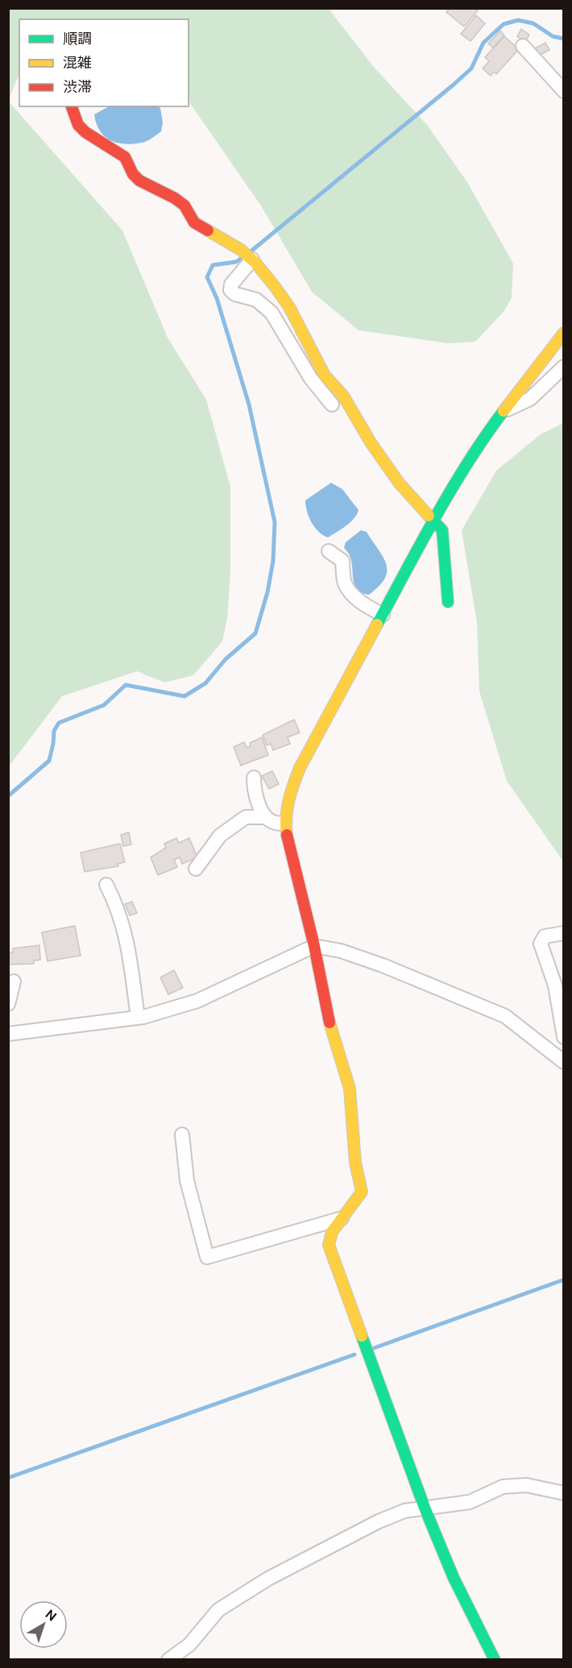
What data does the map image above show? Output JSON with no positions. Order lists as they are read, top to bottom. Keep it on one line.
{"legend":["順調","混雑","渋滞"],"north":"top right"}
